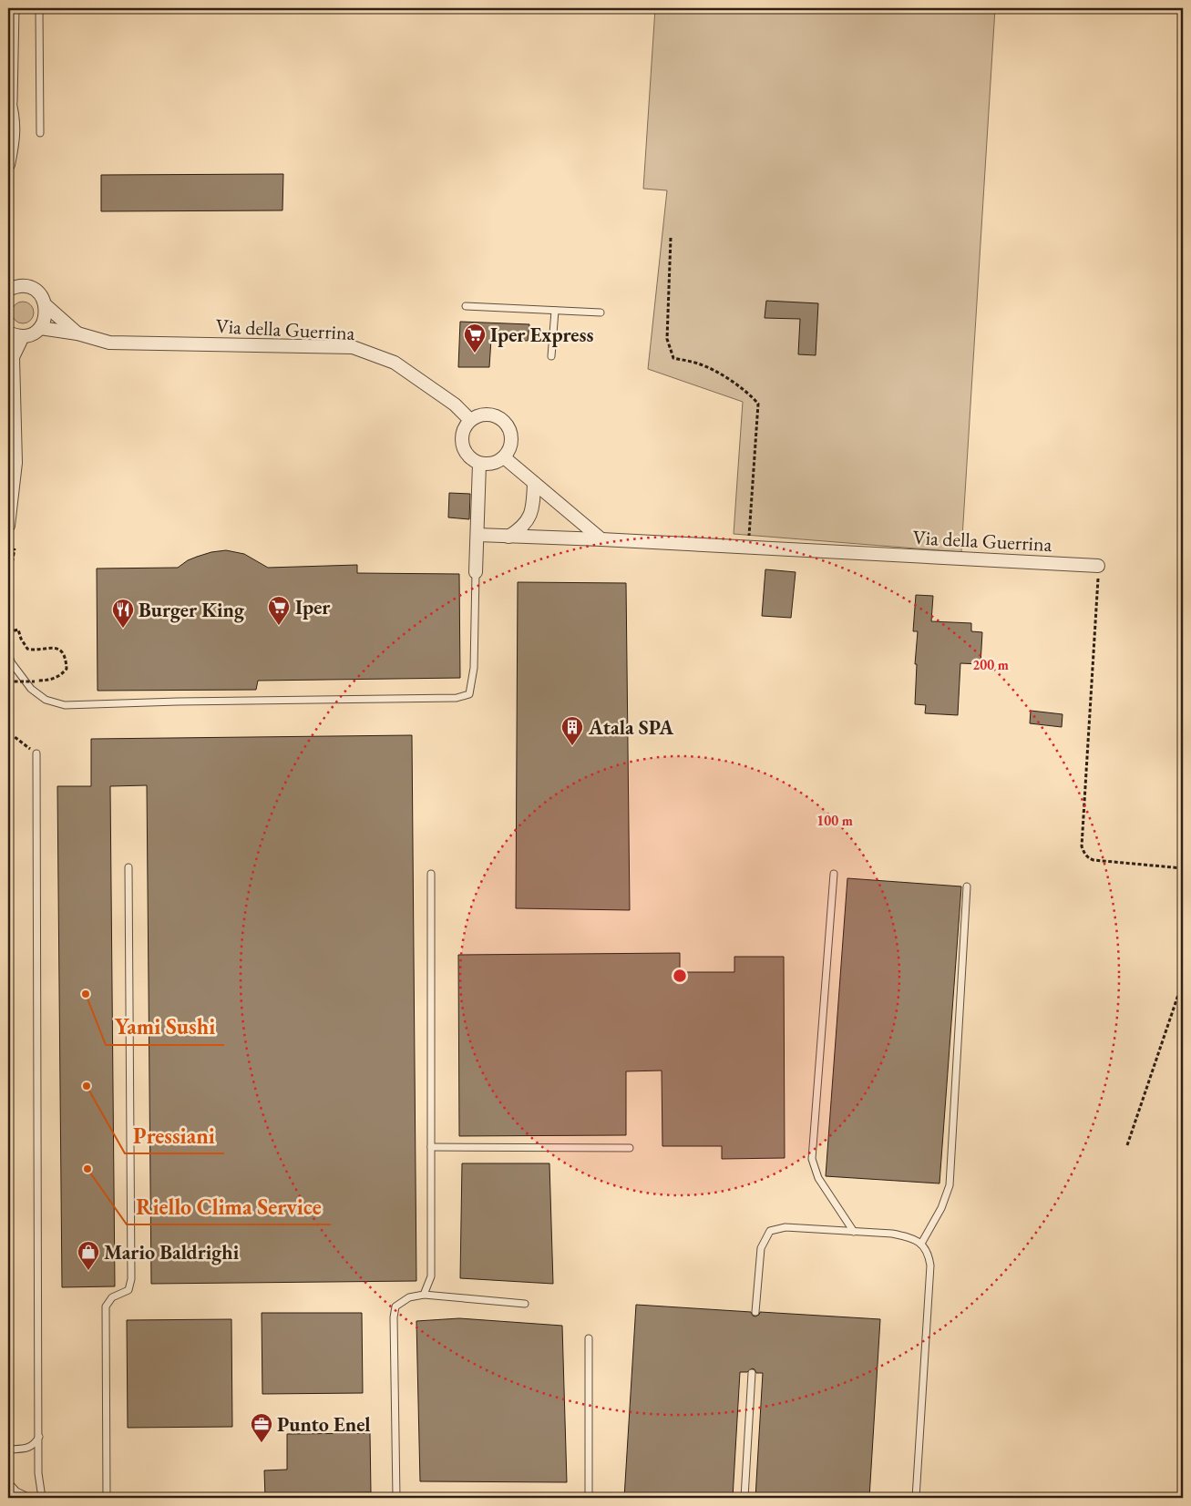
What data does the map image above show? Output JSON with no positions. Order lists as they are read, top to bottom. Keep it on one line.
{"streets":{"street":["Via della Guerrina"]},"places":{"supermarket":["Iper Express","Iper"],"restaurant":["Burger King"],"building":["Atala SPA"],"other":["Yami Sushi","Pressiani","Riello Clima Service"],"shop":["Mario Baldrighi"],"office":["Punto Enel"]},"rings":["200 m","100 m"]}
